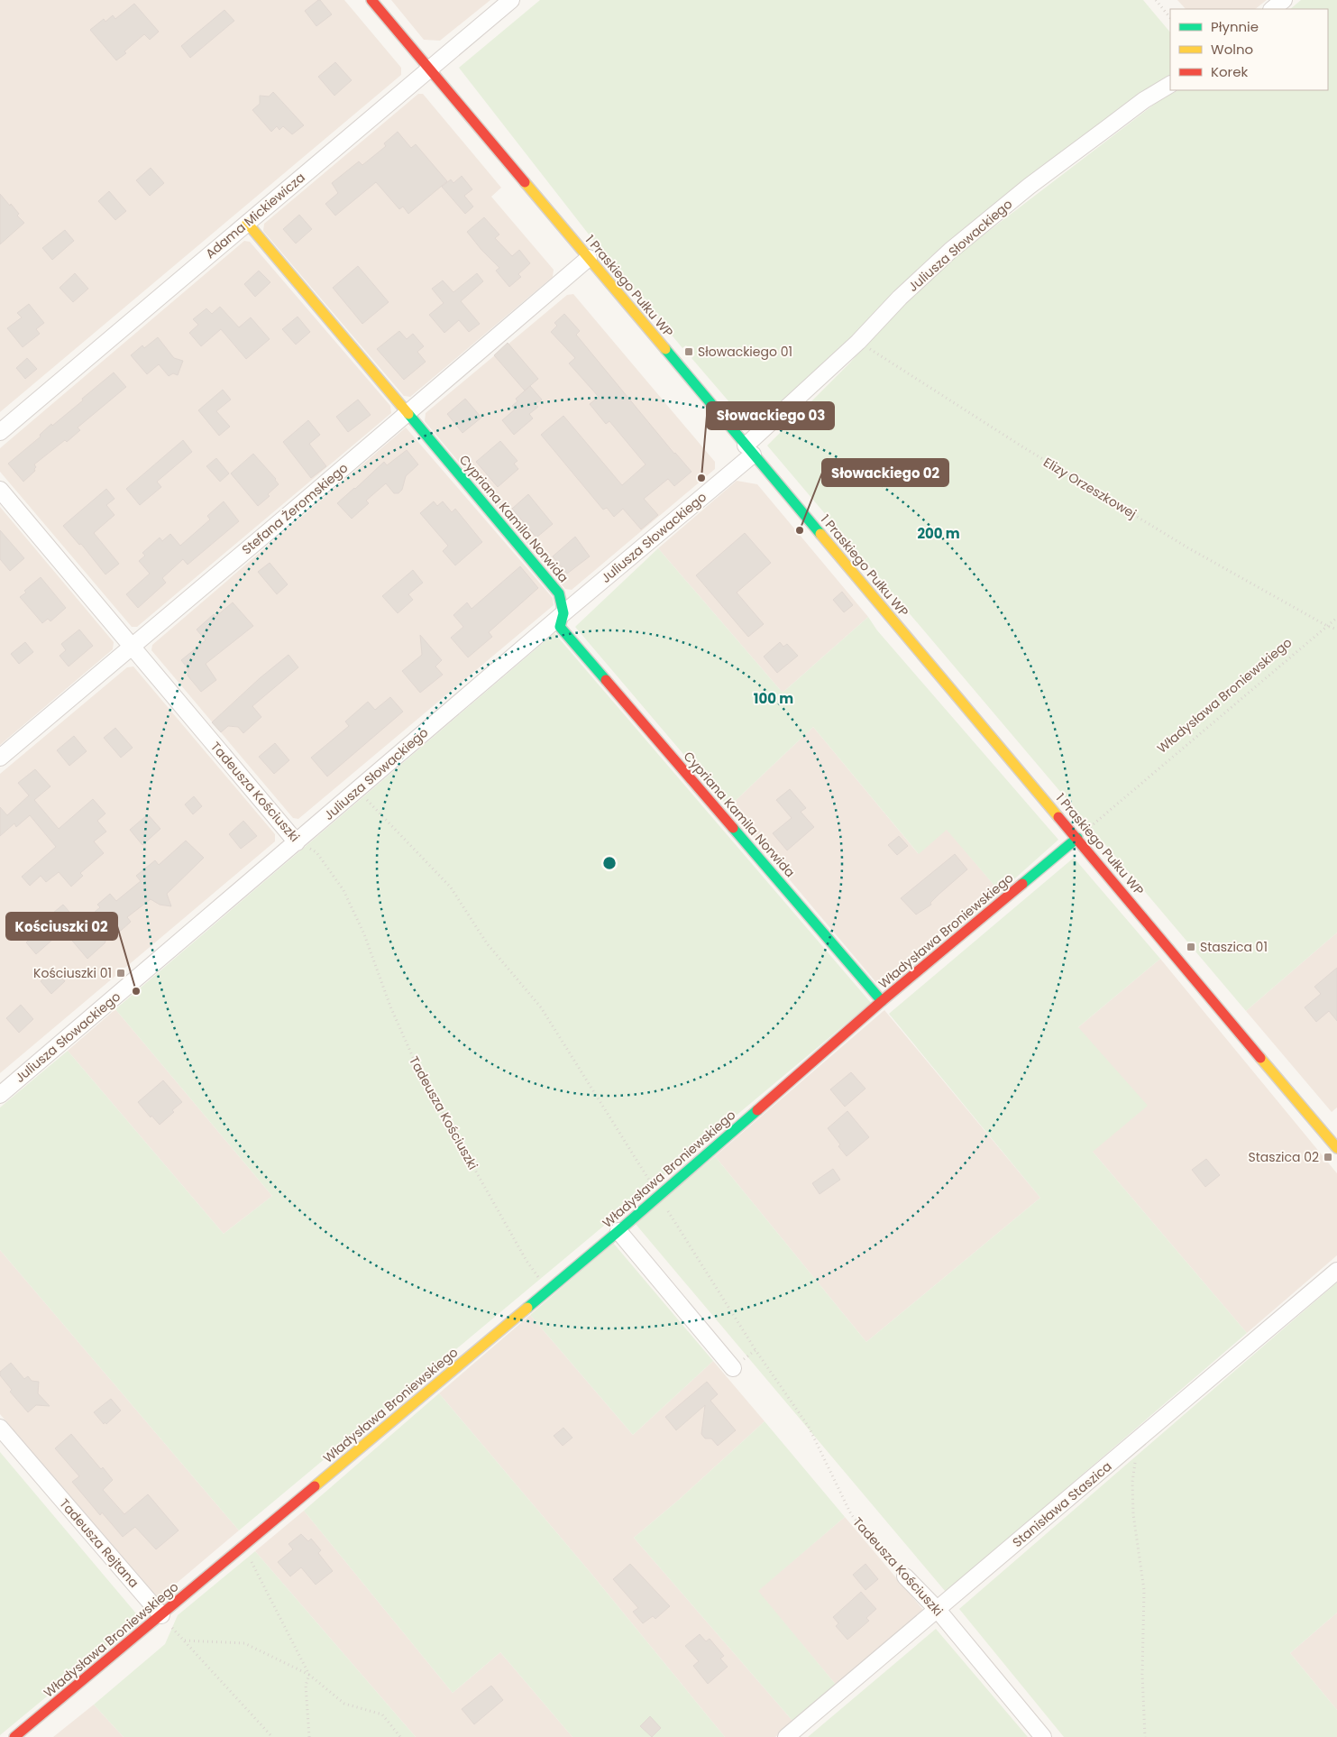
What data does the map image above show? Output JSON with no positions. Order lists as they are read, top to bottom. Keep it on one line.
{"streets":{"street":["Adama Mickiewicza","Juliusza Słowackiego","1 Praskiego Pułku WP","Stefana Żeromskiego","Cypriana Kamila Norwida","Władysława Broniewskiego","Tadeusza Kościuszki","Stanisława Staszica","Tadeusza Rejtana"],"path":["Elizy Orzeszkowej"]},"crossings":[["Adama Mickiewicza","1 Praskiego Pułku WP"],["Adama Mickiewicza","Cypriana Kamila Norwida"],["Juliusza Słowackiego","1 Praskiego Pułku WP"],["Juliusza Słowackiego","Elizy Orzeszkowej"],["Juliusza Słowackiego","Cypriana Kamila Norwida"],["Juliusza Słowackiego","Tadeusza Kościuszki"],["1 Praskiego Pułku WP","Stefana Żeromskiego"],["1 Praskiego Pułku WP","Władysława Broniewskiego"],["Elizy Orzeszkowej","Władysława Broniewskiego"],["Stefana Żeromskiego","Cypriana Kamila Norwida"],["Stefana Żeromskiego","Tadeusza Kościuszki"],["Cypriana Kamila Norwida","Władysława Broniewskiego"],["Władysława Broniewskiego","Tadeusza Kościuszki"],["Władysława Broniewskiego","Tadeusza Rejtana"],["Tadeusza Kościuszki","Stanisława Staszica"]],"places":{"transit":["Słowackiego 01","Staszica 01","Kościuszki 01","Staszica 02"],"other":["Słowackiego 03","Słowackiego 02","Kościuszki 02"]},"legend":["Płynnie","Wolno","Korek"],"rings":["200 m","100 m"]}
